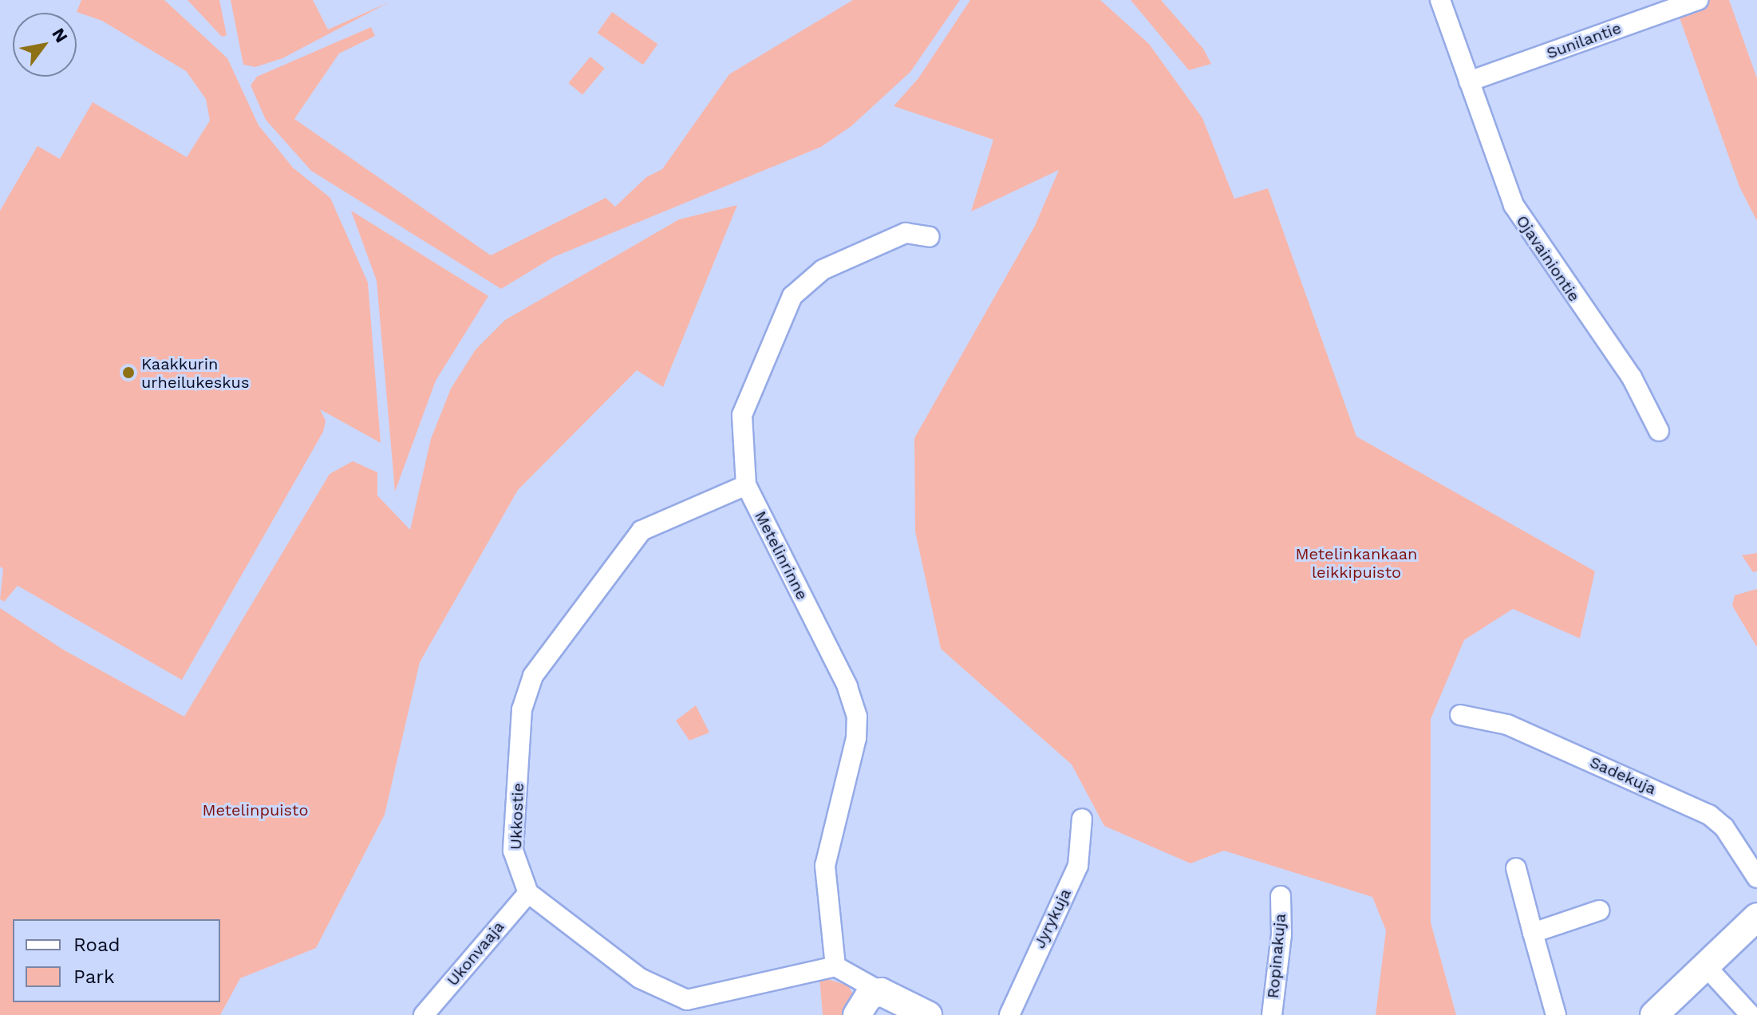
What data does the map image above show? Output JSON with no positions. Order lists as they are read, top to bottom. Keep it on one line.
{"streets":{"street":["Sunilantie","Ojavainiontie","Metelinrinne","Sadekuja","Ukkostie","Jyrykuja","Ukonvaaja","Ropinakuja"]},"crossings":[["Sunilantie","Ojavainiontie"],["Metelinrinne","Ukkostie"],["Ukkostie","Ukonvaaja"]],"parks":["Metelinkankaan leikkipuisto","Metelinpuisto"],"places":["Kaakkurin urheilukeskus"],"legend":["Road","Park"],"north":"top right"}
